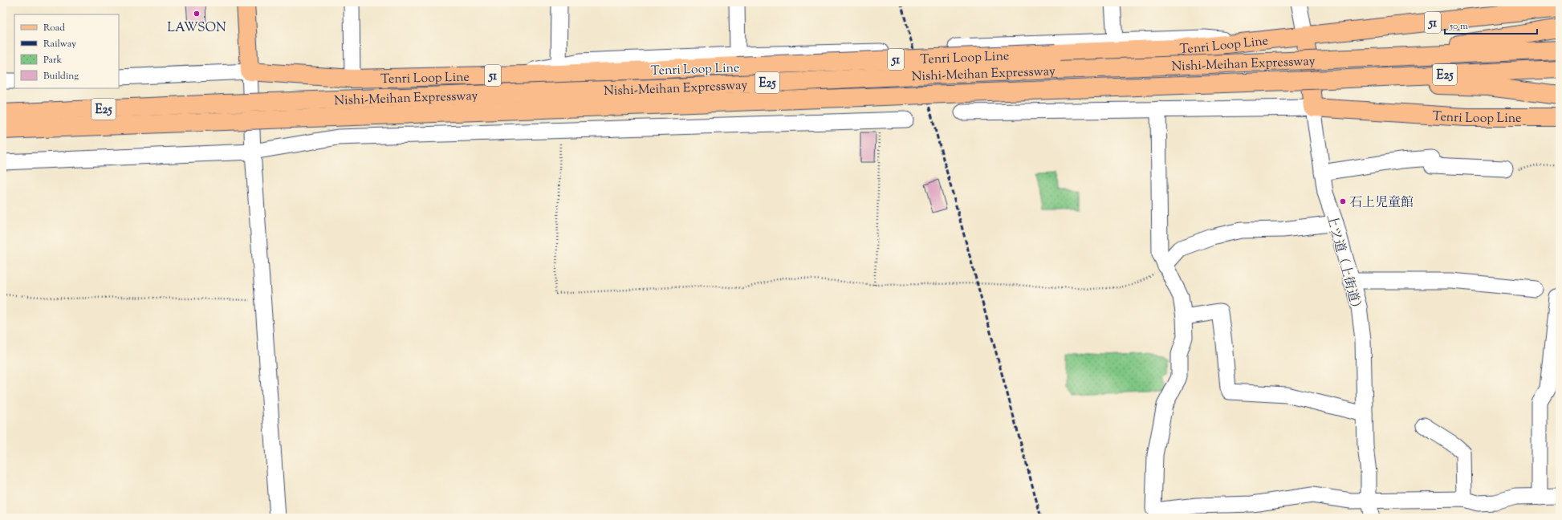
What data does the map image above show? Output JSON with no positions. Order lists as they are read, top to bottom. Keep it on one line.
{"streets":{"main road":["51","Tenri Loop Line","Nishi-Meihan Expressway","E25"],"street":["上ツ道（上街道）"]},"crossings":[["Tenri Loop Line","上ツ道（上街道）"]],"places":["LAWSON","石上児童館"],"legend":["Road","Railway","Park","Building"],"scale_bar":"50 m"}
